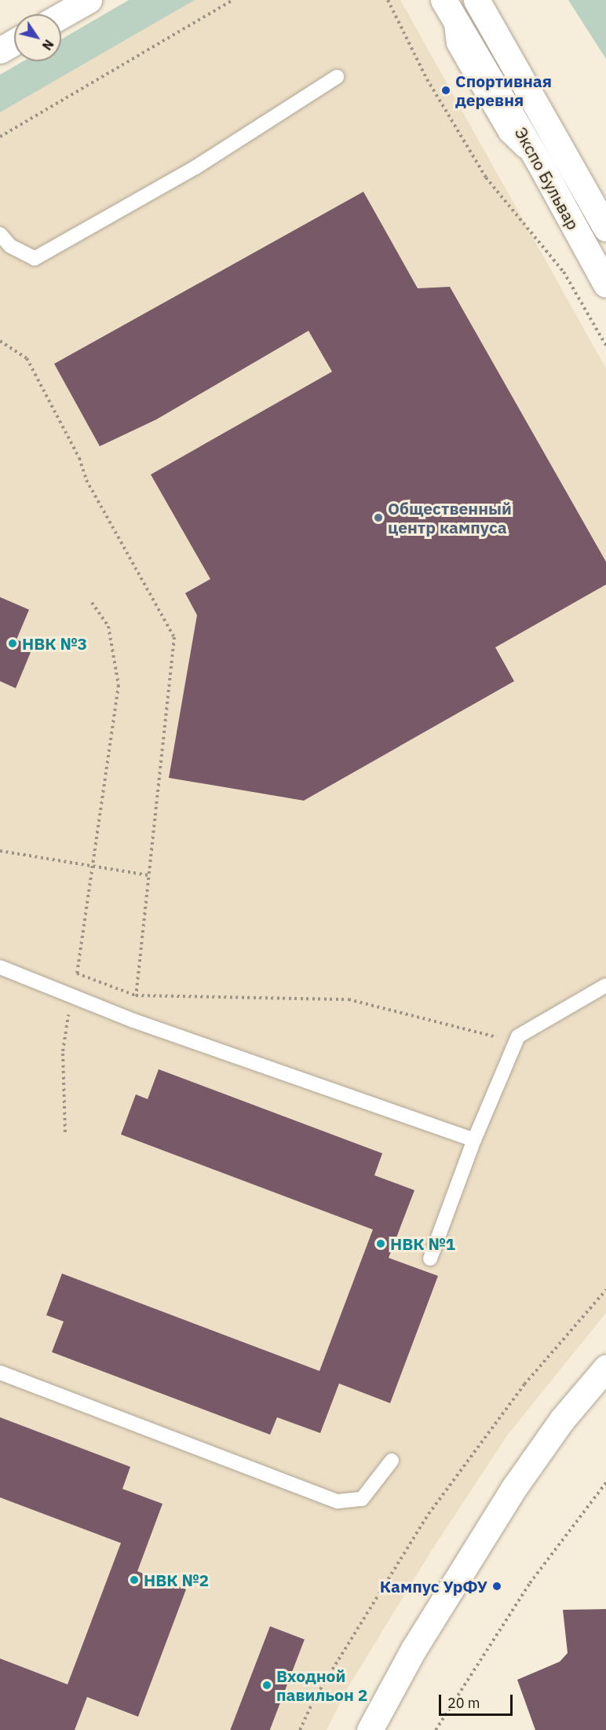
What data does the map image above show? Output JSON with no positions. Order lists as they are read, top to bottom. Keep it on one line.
{"streets":{"street":["Экспо Бульвар"]},"places":["Спортивная деревня","Общественный центр кампуса","НВК №3","НВК №1","НВК №2","Кампус УрФУ","Входной павильон 2"],"scale_bar":"20 m","north":"bottom right"}
